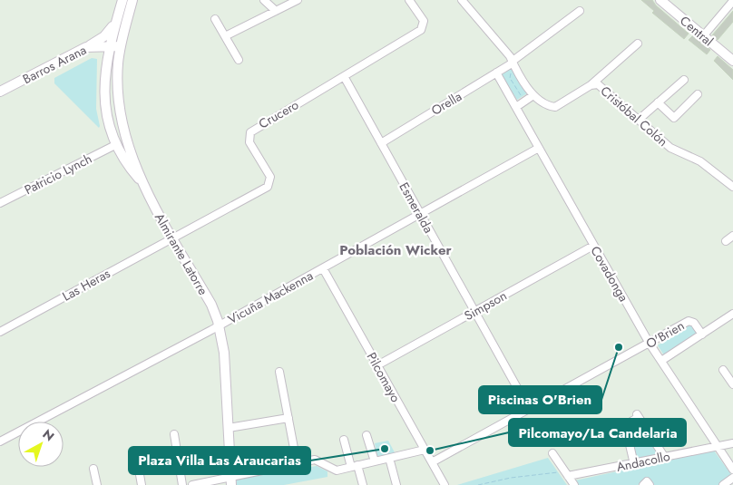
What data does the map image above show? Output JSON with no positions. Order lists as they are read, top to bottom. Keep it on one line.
{"streets":{"main road":["Central","Barros Arana","Almirante Latorre"],"street":["Orella","Crucero","Cristóbal Colón","Patricio Lynch","Esmeralda","Covadonga","Las Heras","Vicuña Mackenna","Simpson","O'Brien","Pilcomayo","Andacollo"]},"crossings":[["Barros Arana","Almirante Latorre"],["Orella","Cristóbal Colón"],["Orella","Esmeralda"],["Orella","Covadonga"],["Crucero","Esmeralda"],["Crucero","Almirante Latorre"],["Crucero","Las Heras"],["Patricio Lynch","Almirante Latorre"],["Esmeralda","Vicuña Mackenna"],["Esmeralda","Simpson"],["Esmeralda","O'Brien"],["Almirante Latorre","Las Heras"],["Almirante Latorre","Vicuña Mackenna"],["Covadonga","Vicuña Mackenna"],["Covadonga","Simpson"],["Covadonga","O'Brien"],["Covadonga","Andacollo"],["Vicuña Mackenna","Pilcomayo"],["Simpson","Pilcomayo"],["O'Brien","Pilcomayo"]],"districts":["Población Wicker"],"places":["Piscinas O'Brien","Plaza Villa Las Araucarias","Pilcomayo/La Candelaria"],"north":"top right"}
